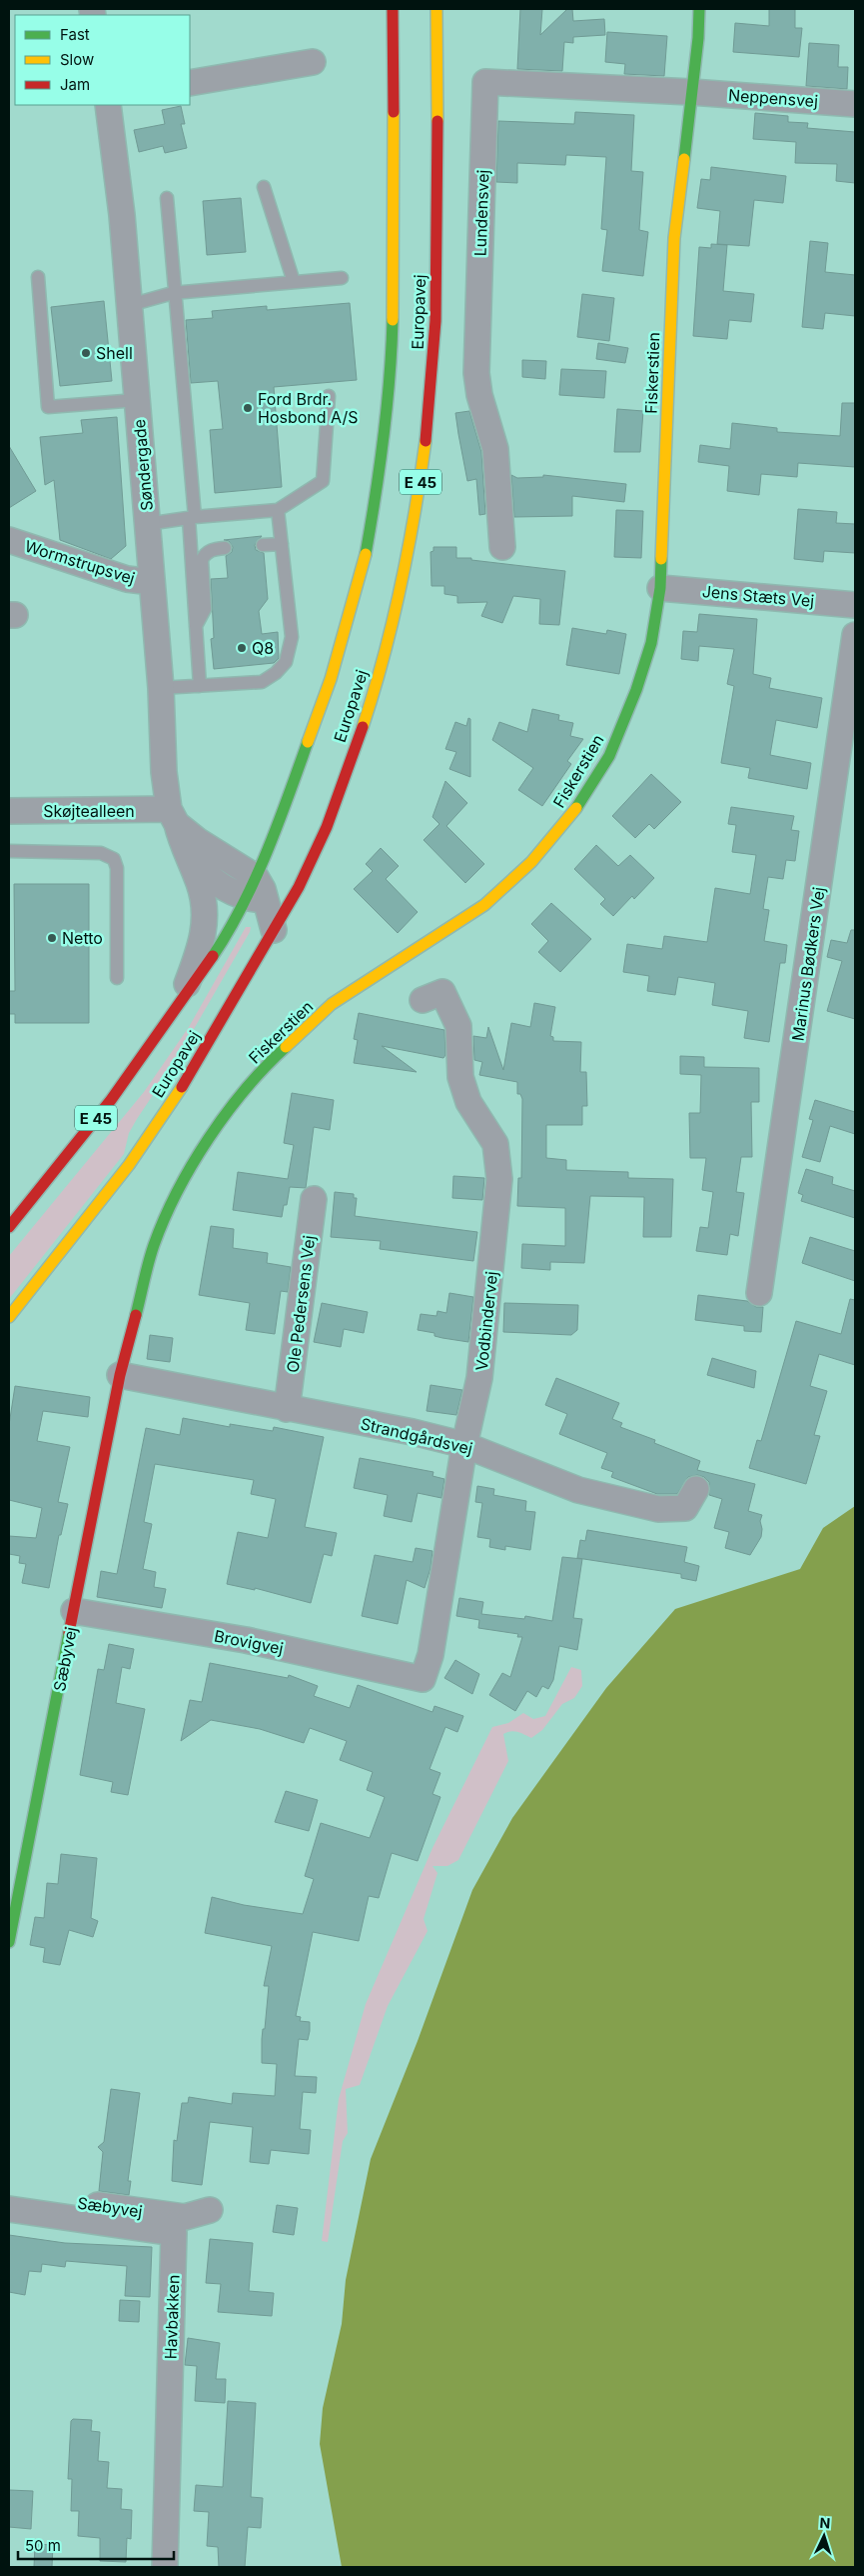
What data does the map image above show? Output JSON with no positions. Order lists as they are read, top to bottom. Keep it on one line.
{"streets":{"main road":["Europavej","Fiskerstien","E 45","Sæbyvej"],"street":["Neppensvej","Lundensvej","Søndergade","Wormstrupsvej","Jens Stæts Vej","Skøjtealleen","Marinus Bødkers Vej","Ole Pedersens Vej","Vodbindervej","Strandgårdsvej","Brovigvej","Havbakken"]},"crossings":[["Neppensvej","Lundensvej"],["Neppensvej","Fiskerstien"],["Lundensvej","Fiskerstien"],["Europavej","Søndergade"],["Fiskerstien","Jens Stæts Vej"],["Fiskerstien","Strandgårdsvej"],["Fiskerstien","Sæbyvej"],["Søndergade","Wormstrupsvej"],["Søndergade","Skøjtealleen"],["Ole Pedersens Vej","Strandgårdsvej"],["Vodbindervej","Strandgårdsvej"],["Vodbindervej","Brovigvej"],["Strandgårdsvej","Sæbyvej"],["Brovigvej","Sæbyvej"]],"places":["Shell","Ford Brdr. Hosbond A/S","Q8","Netto"],"legend":["Fast","Slow","Jam"],"scale_bar":"50 m","north":"top"}
